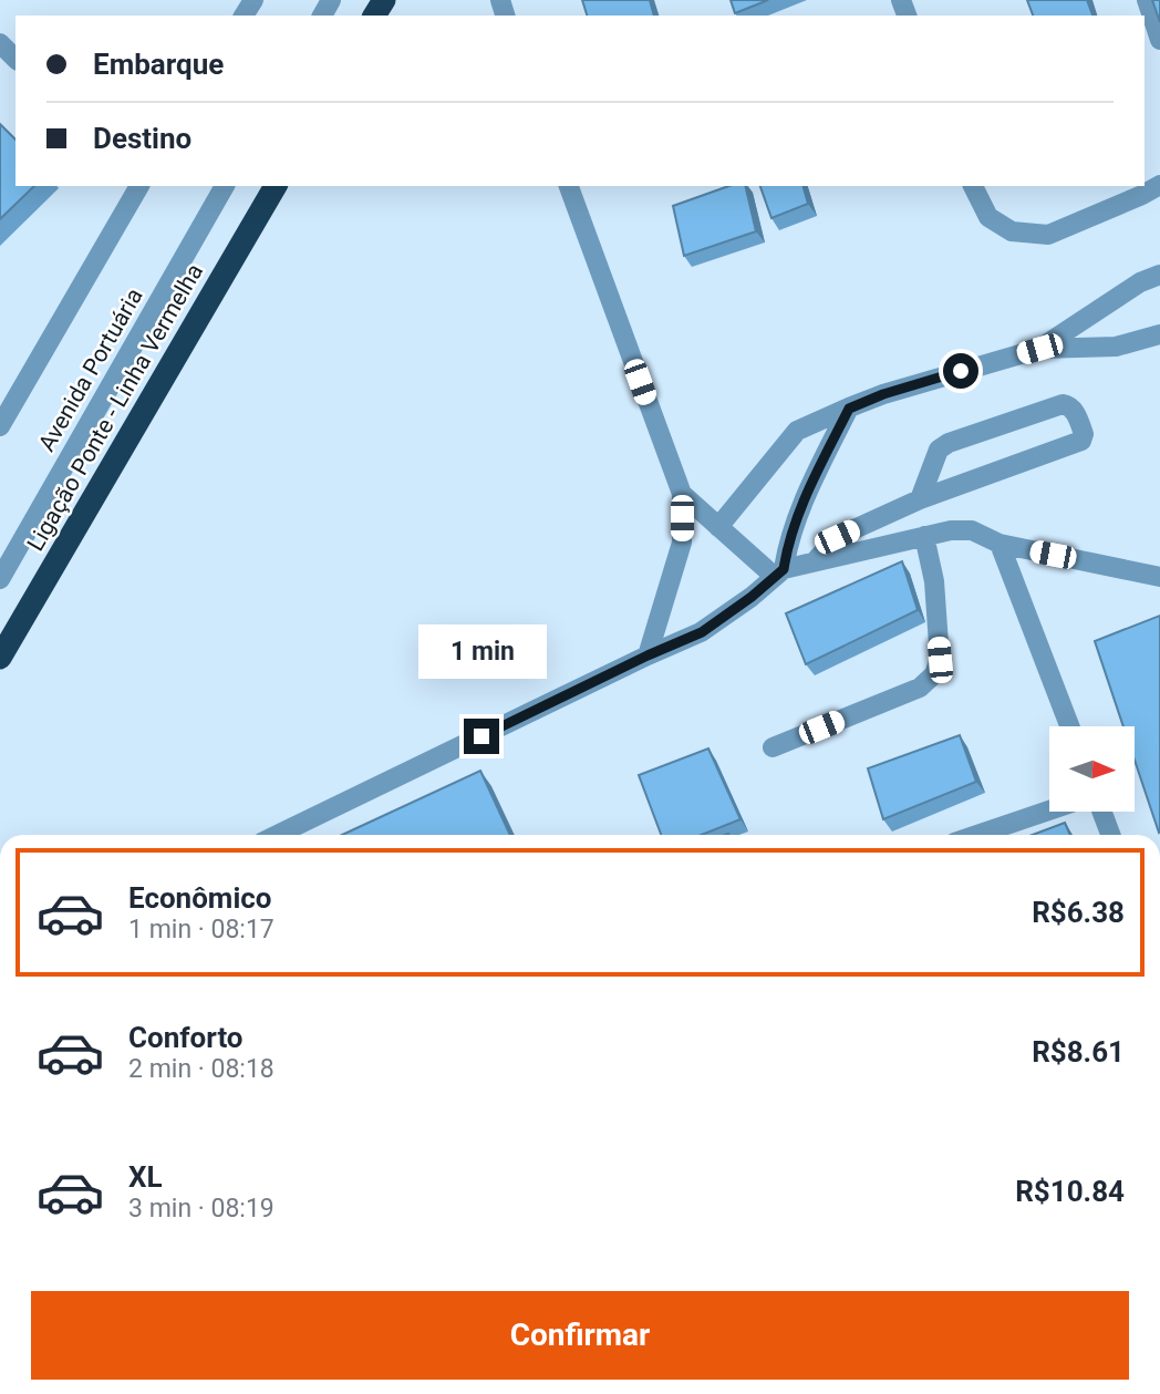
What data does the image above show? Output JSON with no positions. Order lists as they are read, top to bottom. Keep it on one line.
{"streets":{"highway":["Ligação Ponte - Linha Vermelha"],"street":["Avenida Portuária"]},"north":"right","page":{"banner":["Embarque","Destino"],"bubble":"1 min","list":[{"name":"Econômico","note":"1 min · 08:17","value":"R$6.38"},{"name":"Conforto","note":"2 min · 08:18","value":"R$8.61"},{"name":"XL","note":"3 min · 08:19","value":"R$10.84"}],"buttons":"Confirmar"}}
